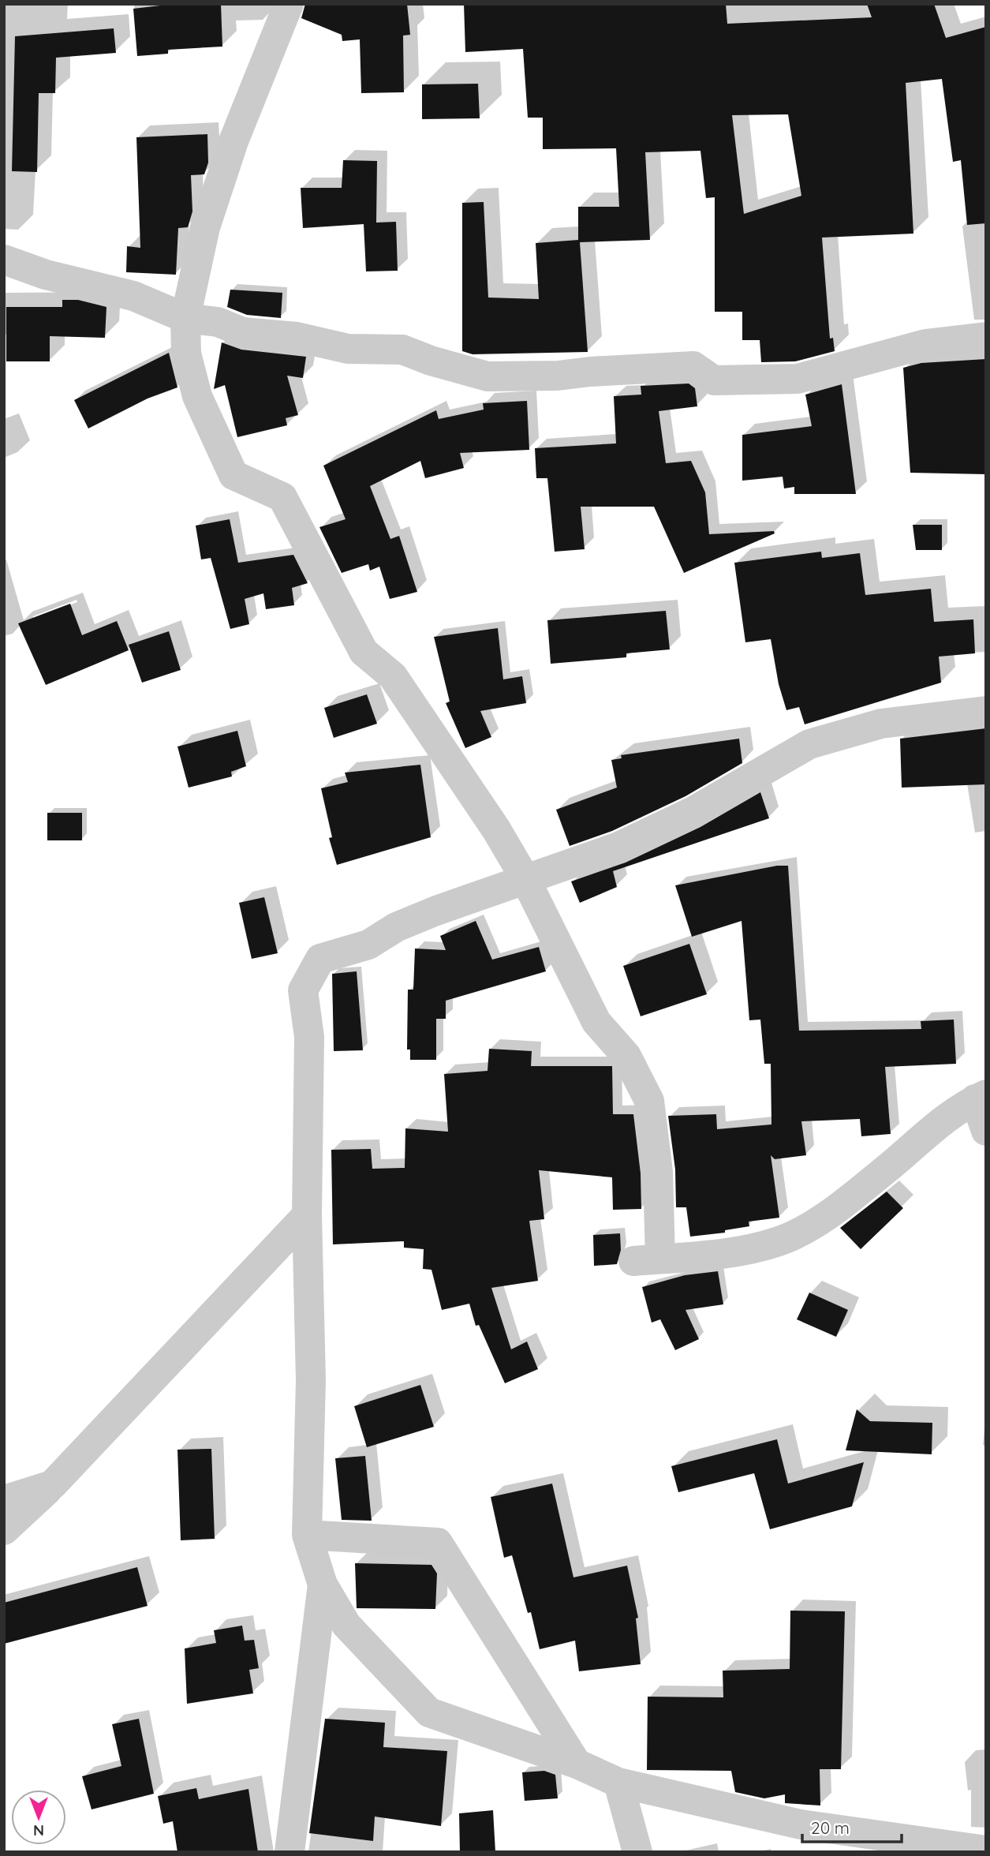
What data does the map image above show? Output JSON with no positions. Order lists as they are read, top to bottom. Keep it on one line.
{"scale_bar":"20 m","north":"bottom"}
